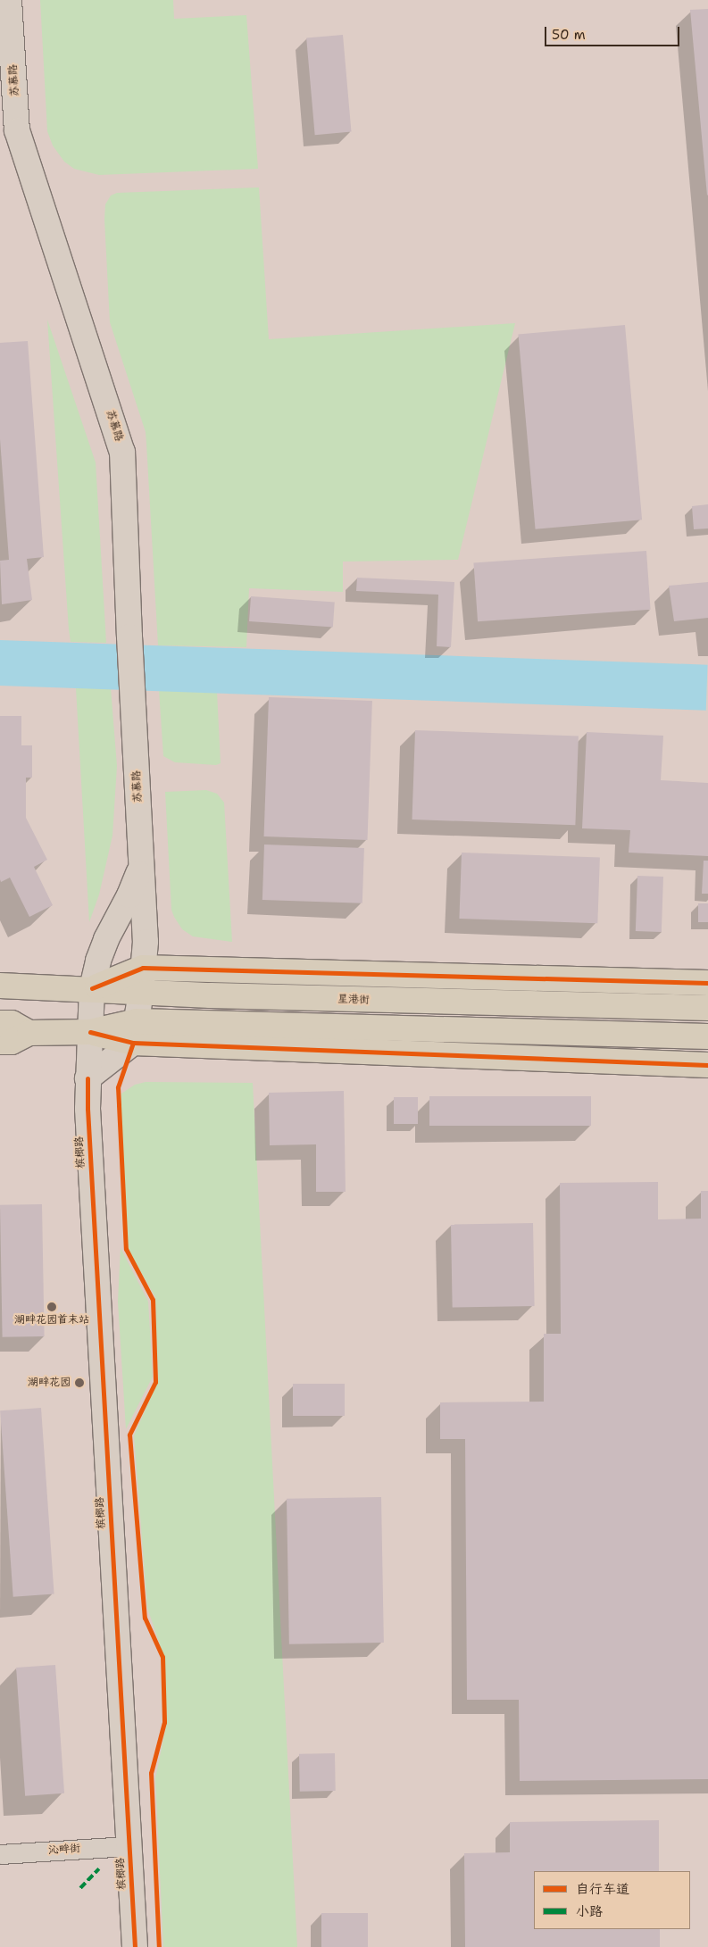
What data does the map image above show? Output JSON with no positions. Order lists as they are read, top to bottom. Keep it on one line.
{"streets":{"main road":["苏慕路","星港街","槟榔路"],"street":["沁畔街"]},"crossings":[["苏慕路","星港街"],["苏慕路","槟榔路"],["槟榔路","沁畔街"]],"places":["湖畔花园首末站","湖畔花园"],"legend":["自行车道","小路"],"scale_bar":"50 m"}
